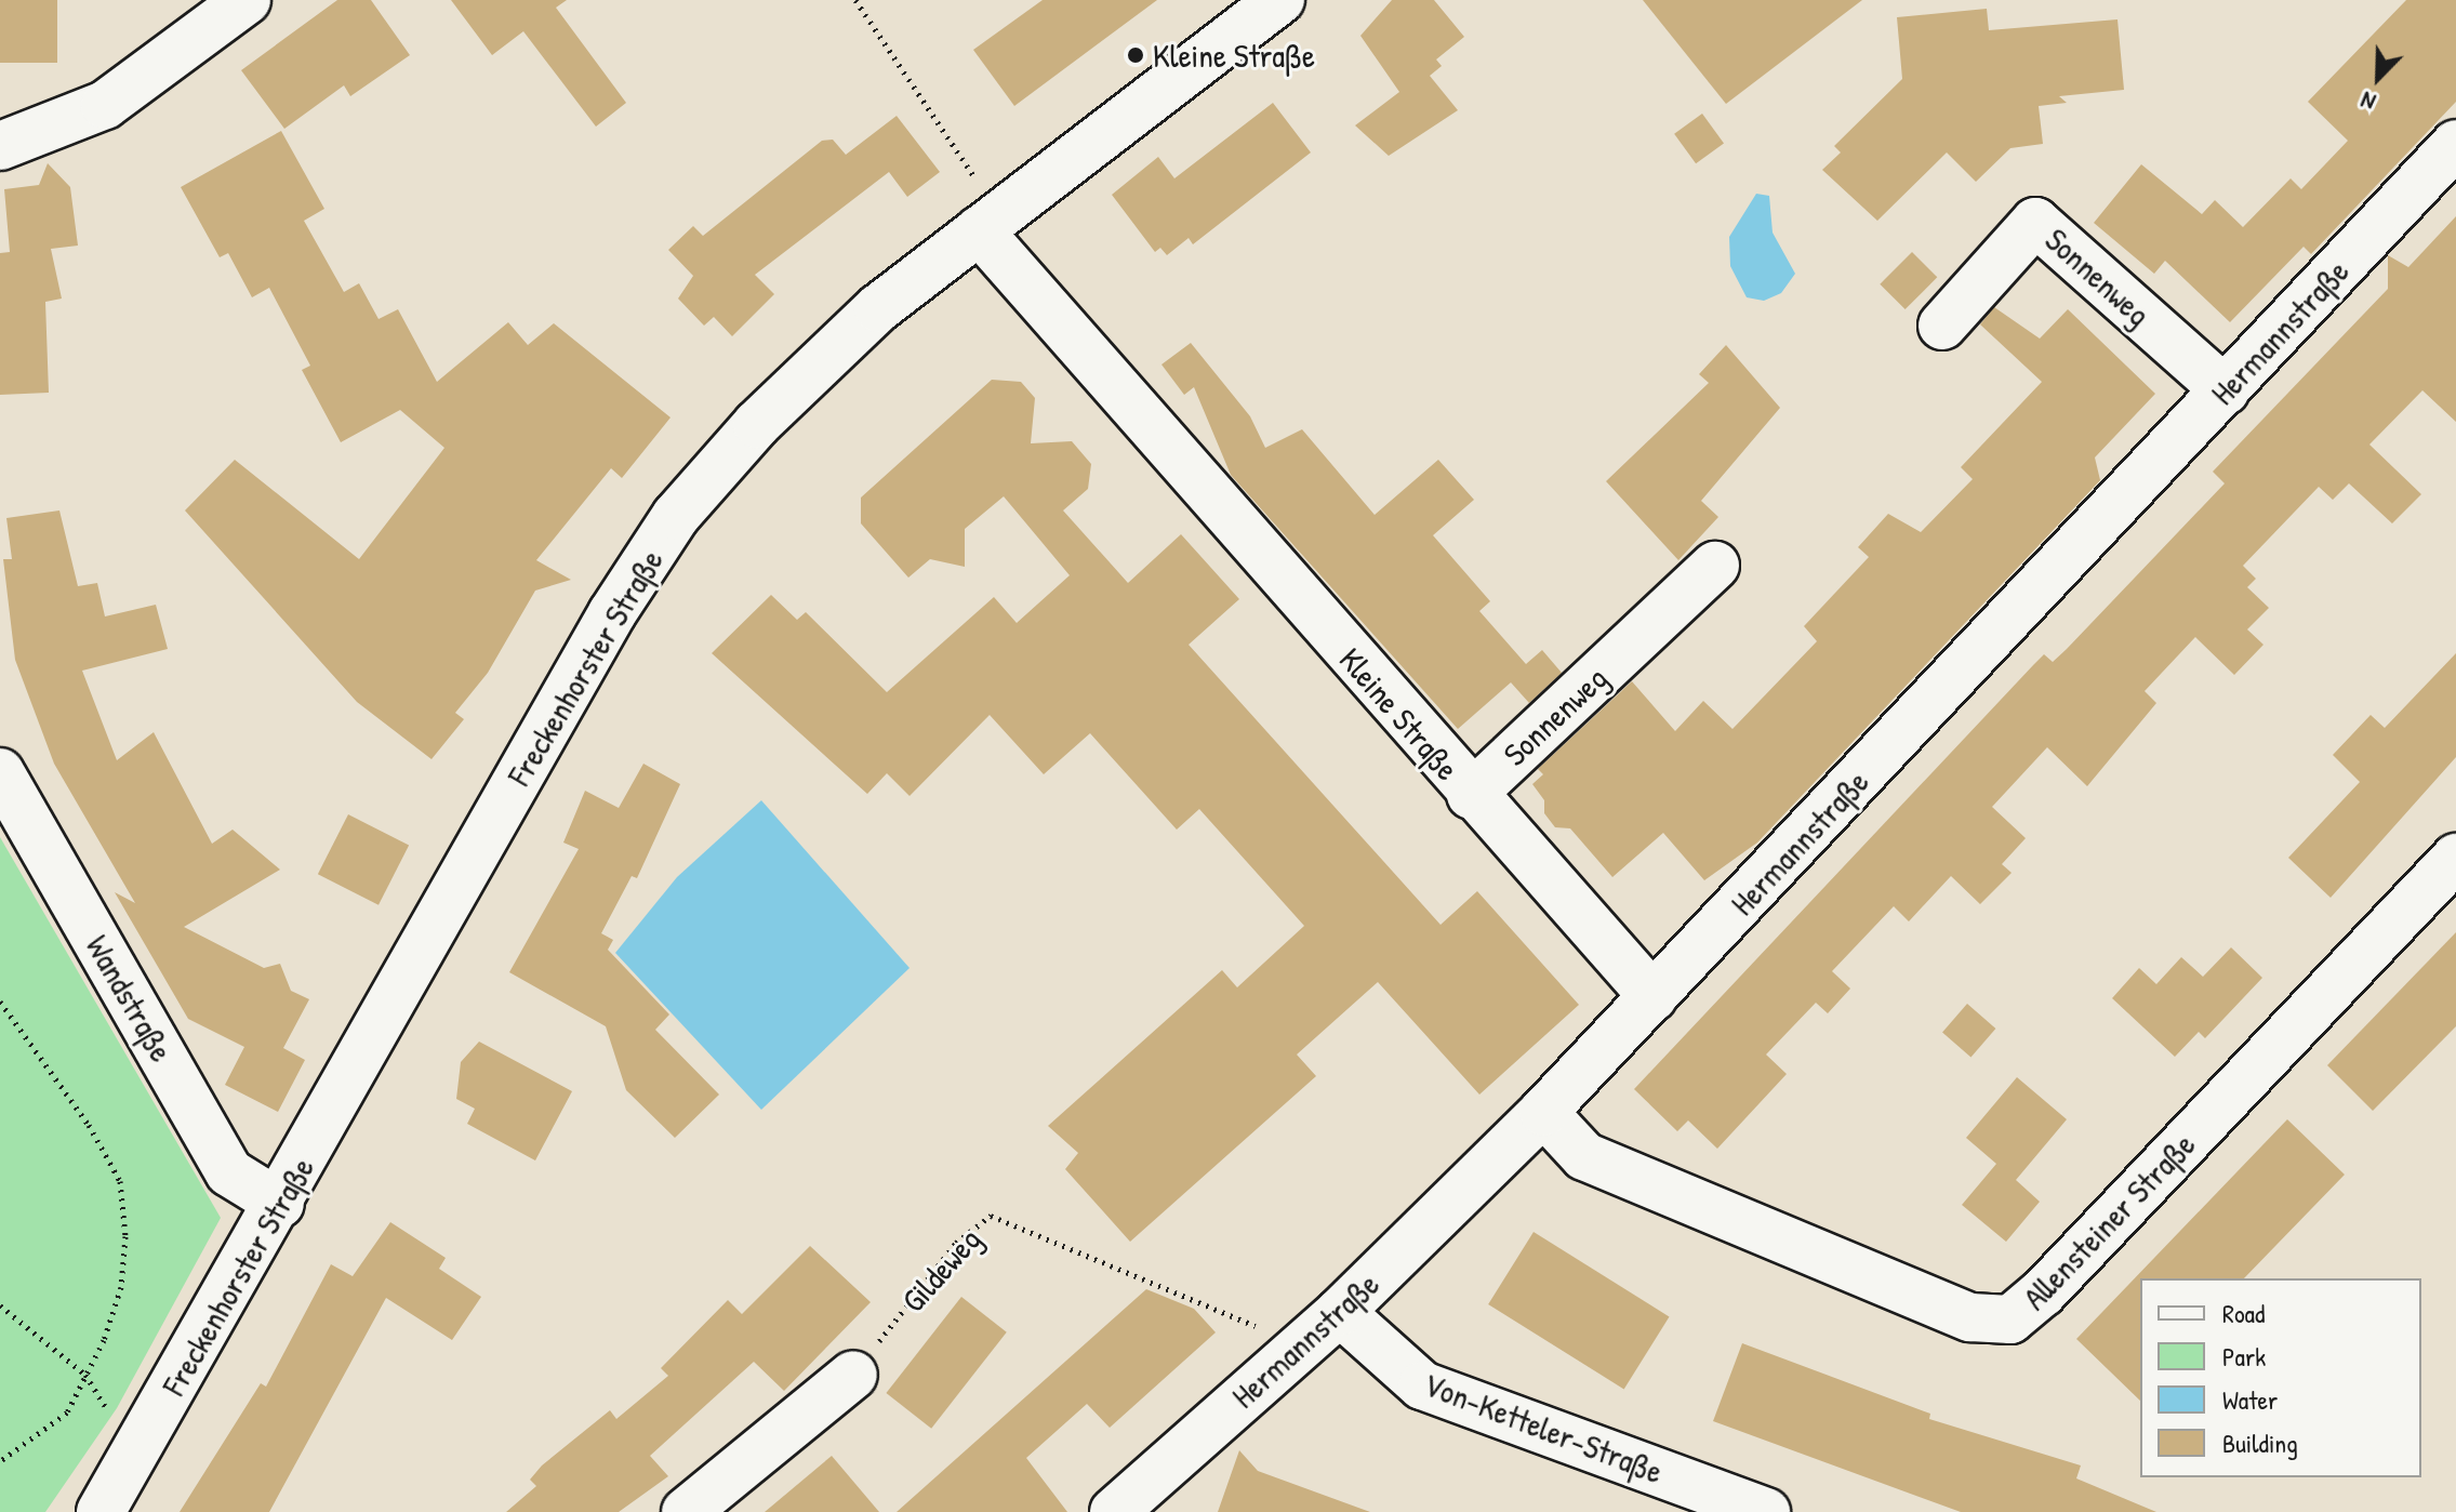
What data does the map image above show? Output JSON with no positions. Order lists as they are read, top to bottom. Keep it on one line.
{"streets":{"street":["Sonnenweg","Hermannstraße","Freckenhorster Straße","Kleine Straße","Wandstraße","Allensteiner Straße","Von-Ketteler-Straße"],"path":["Gildeweg"]},"crossings":[["Sonnenweg","Hermannstraße"],["Sonnenweg","Kleine Straße"],["Hermannstraße","Kleine Straße"],["Hermannstraße","Allensteiner Straße"],["Hermannstraße","Gildeweg"],["Hermannstraße","Von-Ketteler-Straße"],["Freckenhorster Straße","Kleine Straße"],["Freckenhorster Straße","Wandstraße"]],"places":["Kleine Straße"],"legend":["Road","Park","Water","Building"],"north":"bottom left"}
